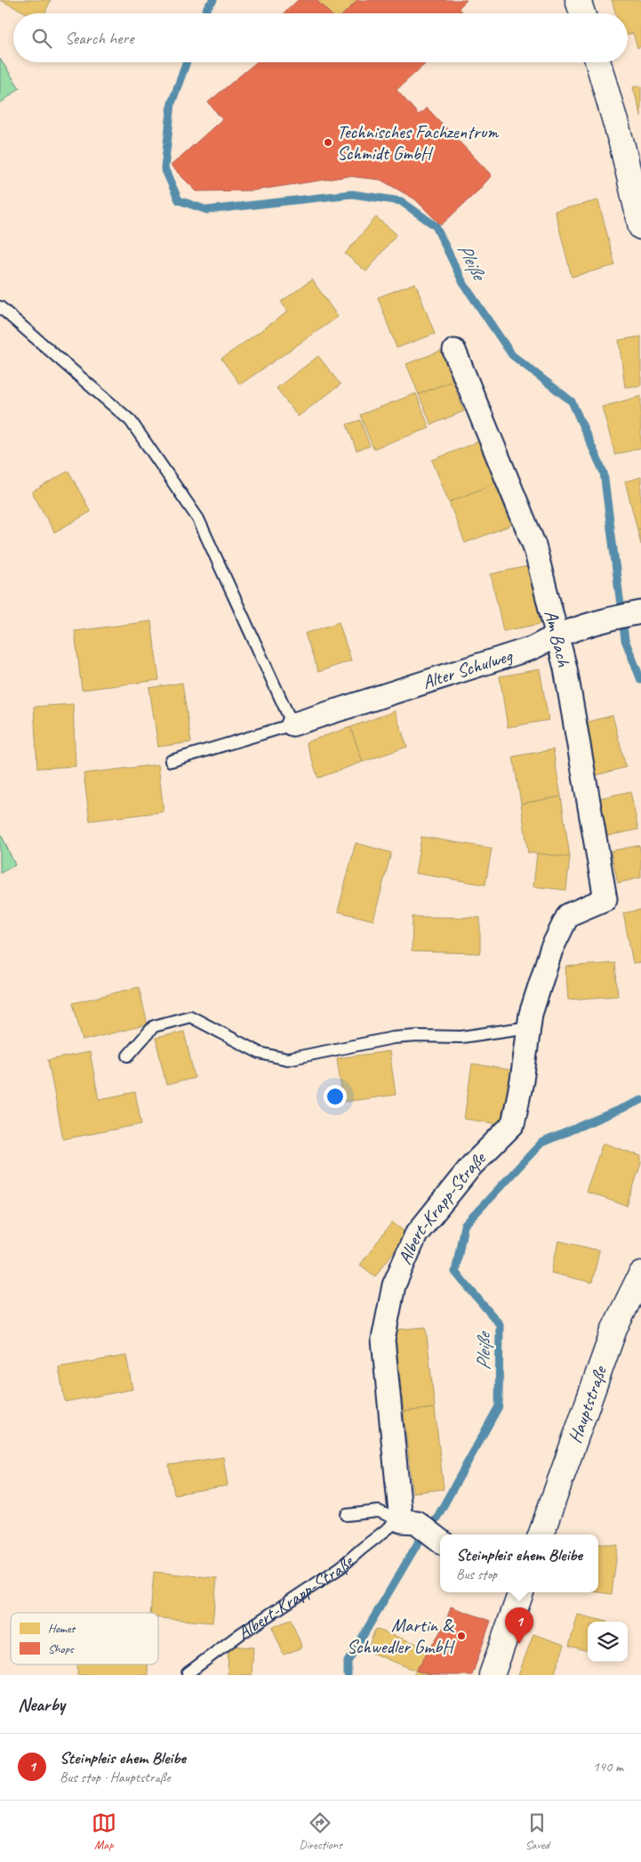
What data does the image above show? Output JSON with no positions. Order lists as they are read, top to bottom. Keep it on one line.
{"streets":{"main road":["Hauptstraße"],"street":["Am Bach","Alter Schulweg","Albert-Krapp-Straße"]},"crossings":[["Am Bach","Alter Schulweg"],["Am Bach","Albert-Krapp-Straße"]],"water":["Pleiße"],"places":["Technisches Fachzentrum Schmidt GmbH","Martin & Schwedler GmbH"],"legend":["Homes","Shops"],"page":{"search":"Search here","popup":["Steinpleis ehem Bleibe","Bus stop"],"pins":"1","heading":"Nearby","list":[{"mark":"1","name":"Steinpleis ehem Bleibe","note":"Bus stop · Hauptstraße","value":"140 m"}],"nav":["Map","Directions","Saved"]}}
